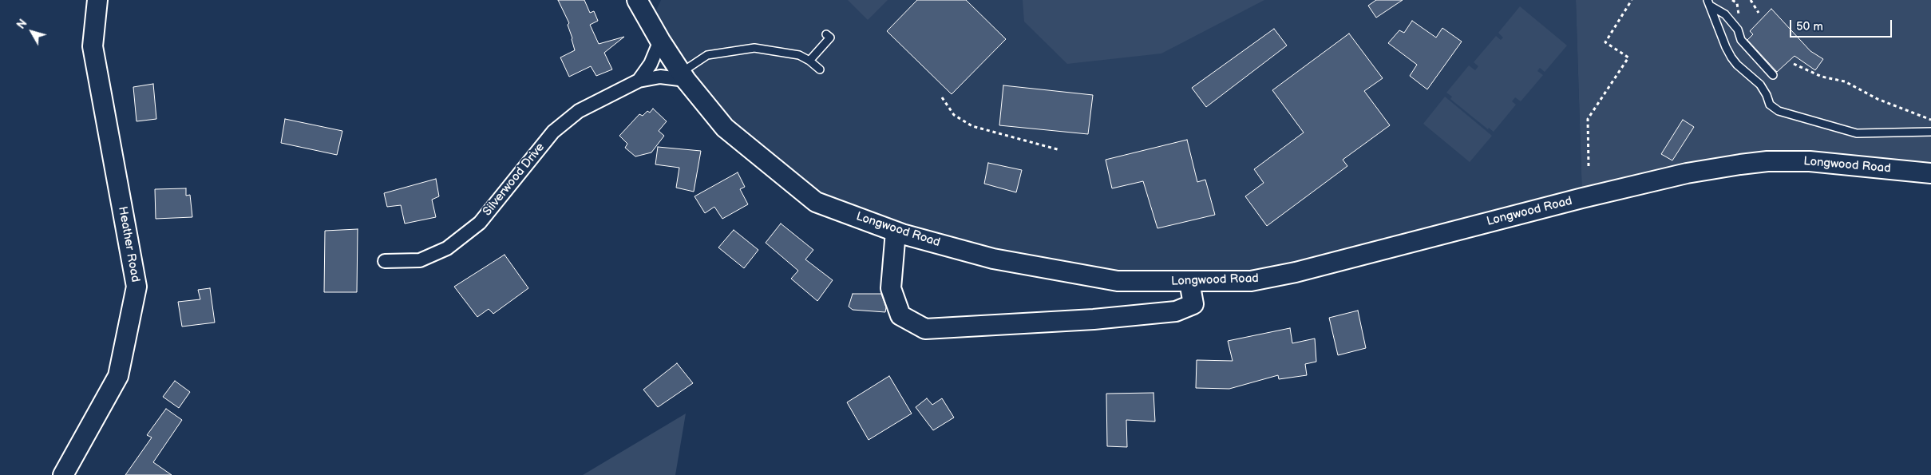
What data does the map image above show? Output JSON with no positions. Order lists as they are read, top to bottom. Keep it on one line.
{"streets":{"street":["Longwood Road","Silverwood Drive","Heather Road"]},"crossings":[["Longwood Road","Silverwood Drive"]],"scale_bar":"50 m","north":"top left"}
